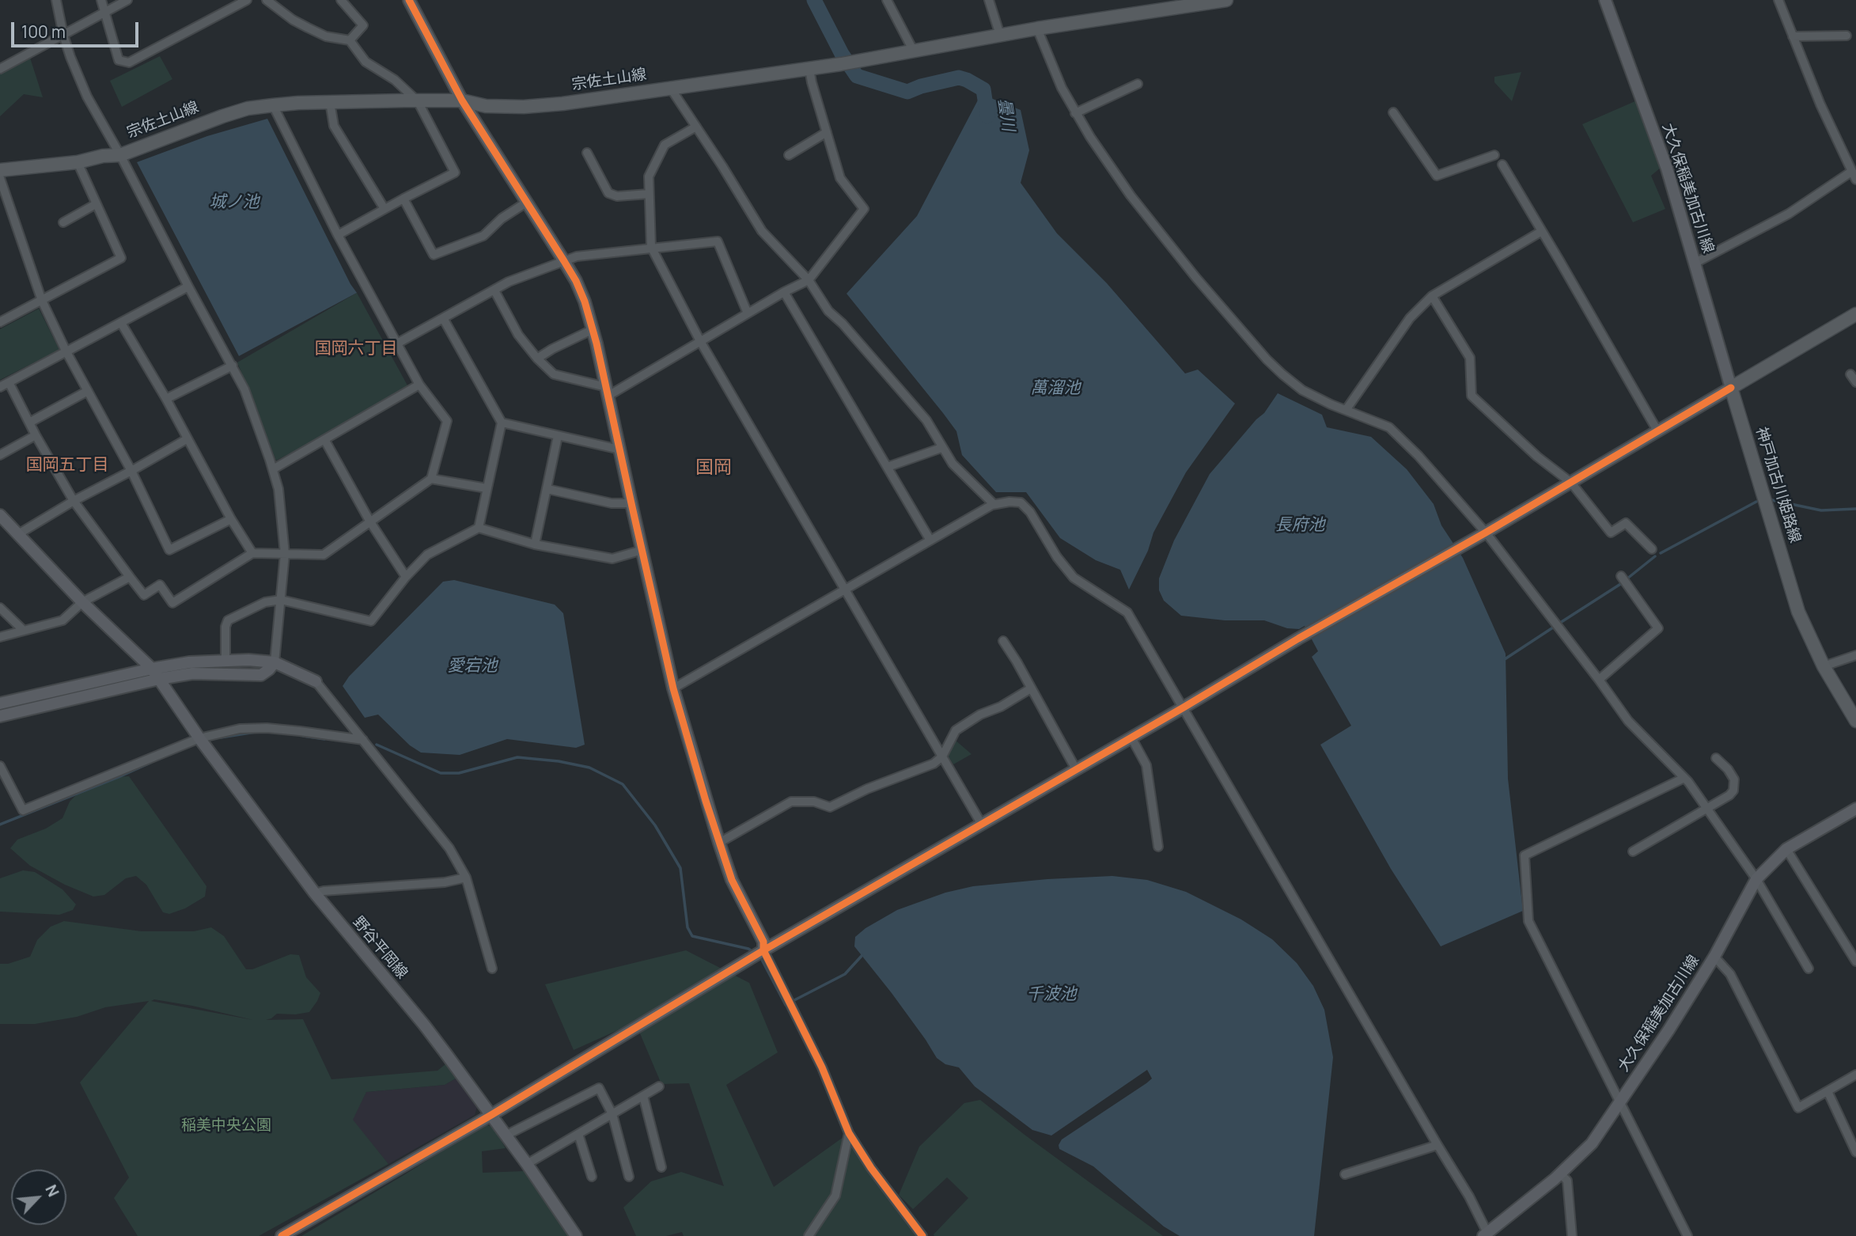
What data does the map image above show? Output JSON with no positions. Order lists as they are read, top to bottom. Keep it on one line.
{"streets":{"main road":["宗佐土山線","神戸加古川姫路線"],"street":["大久保稲美加古川線","野谷平岡線"]},"crossings":[["大久保稲美加古川線","神戸加古川姫路線"]],"districts":["国岡六丁目","国岡五丁目","国岡"],"water":["曇川","城ノ池","萬溜池","長府池","愛宕池","千波池"],"parks":["稲美中央公園"],"scale_bar":"100 m","north":"top right"}
